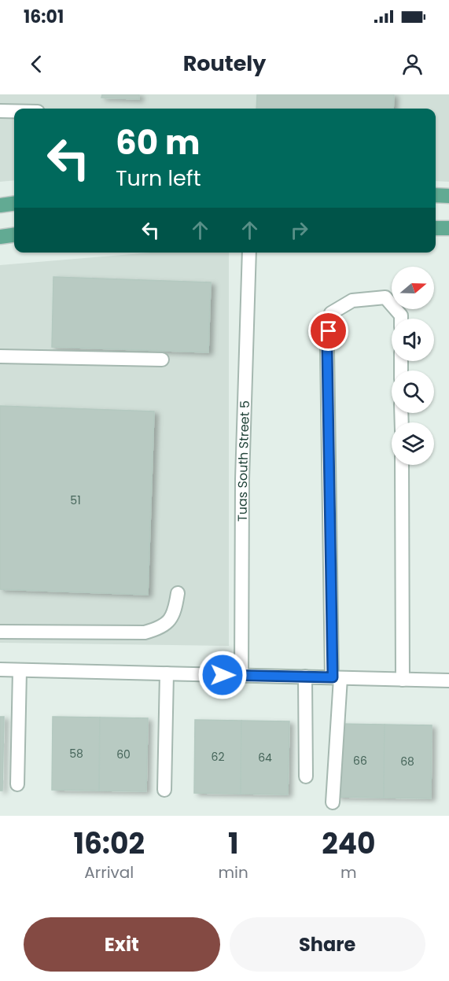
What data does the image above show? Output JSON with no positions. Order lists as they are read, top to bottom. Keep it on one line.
{"streets":{"street":["Tuas South Street 5"]},"house_numbers":["51","58","60","62","64","66","68"],"north":"right","page":{"status":"16:01","header":"Routely","turn":["60 m","Turn left"],"eta":["16:02","Arrival","1","min","240","m"],"buttons":["Exit","Share"]}}
